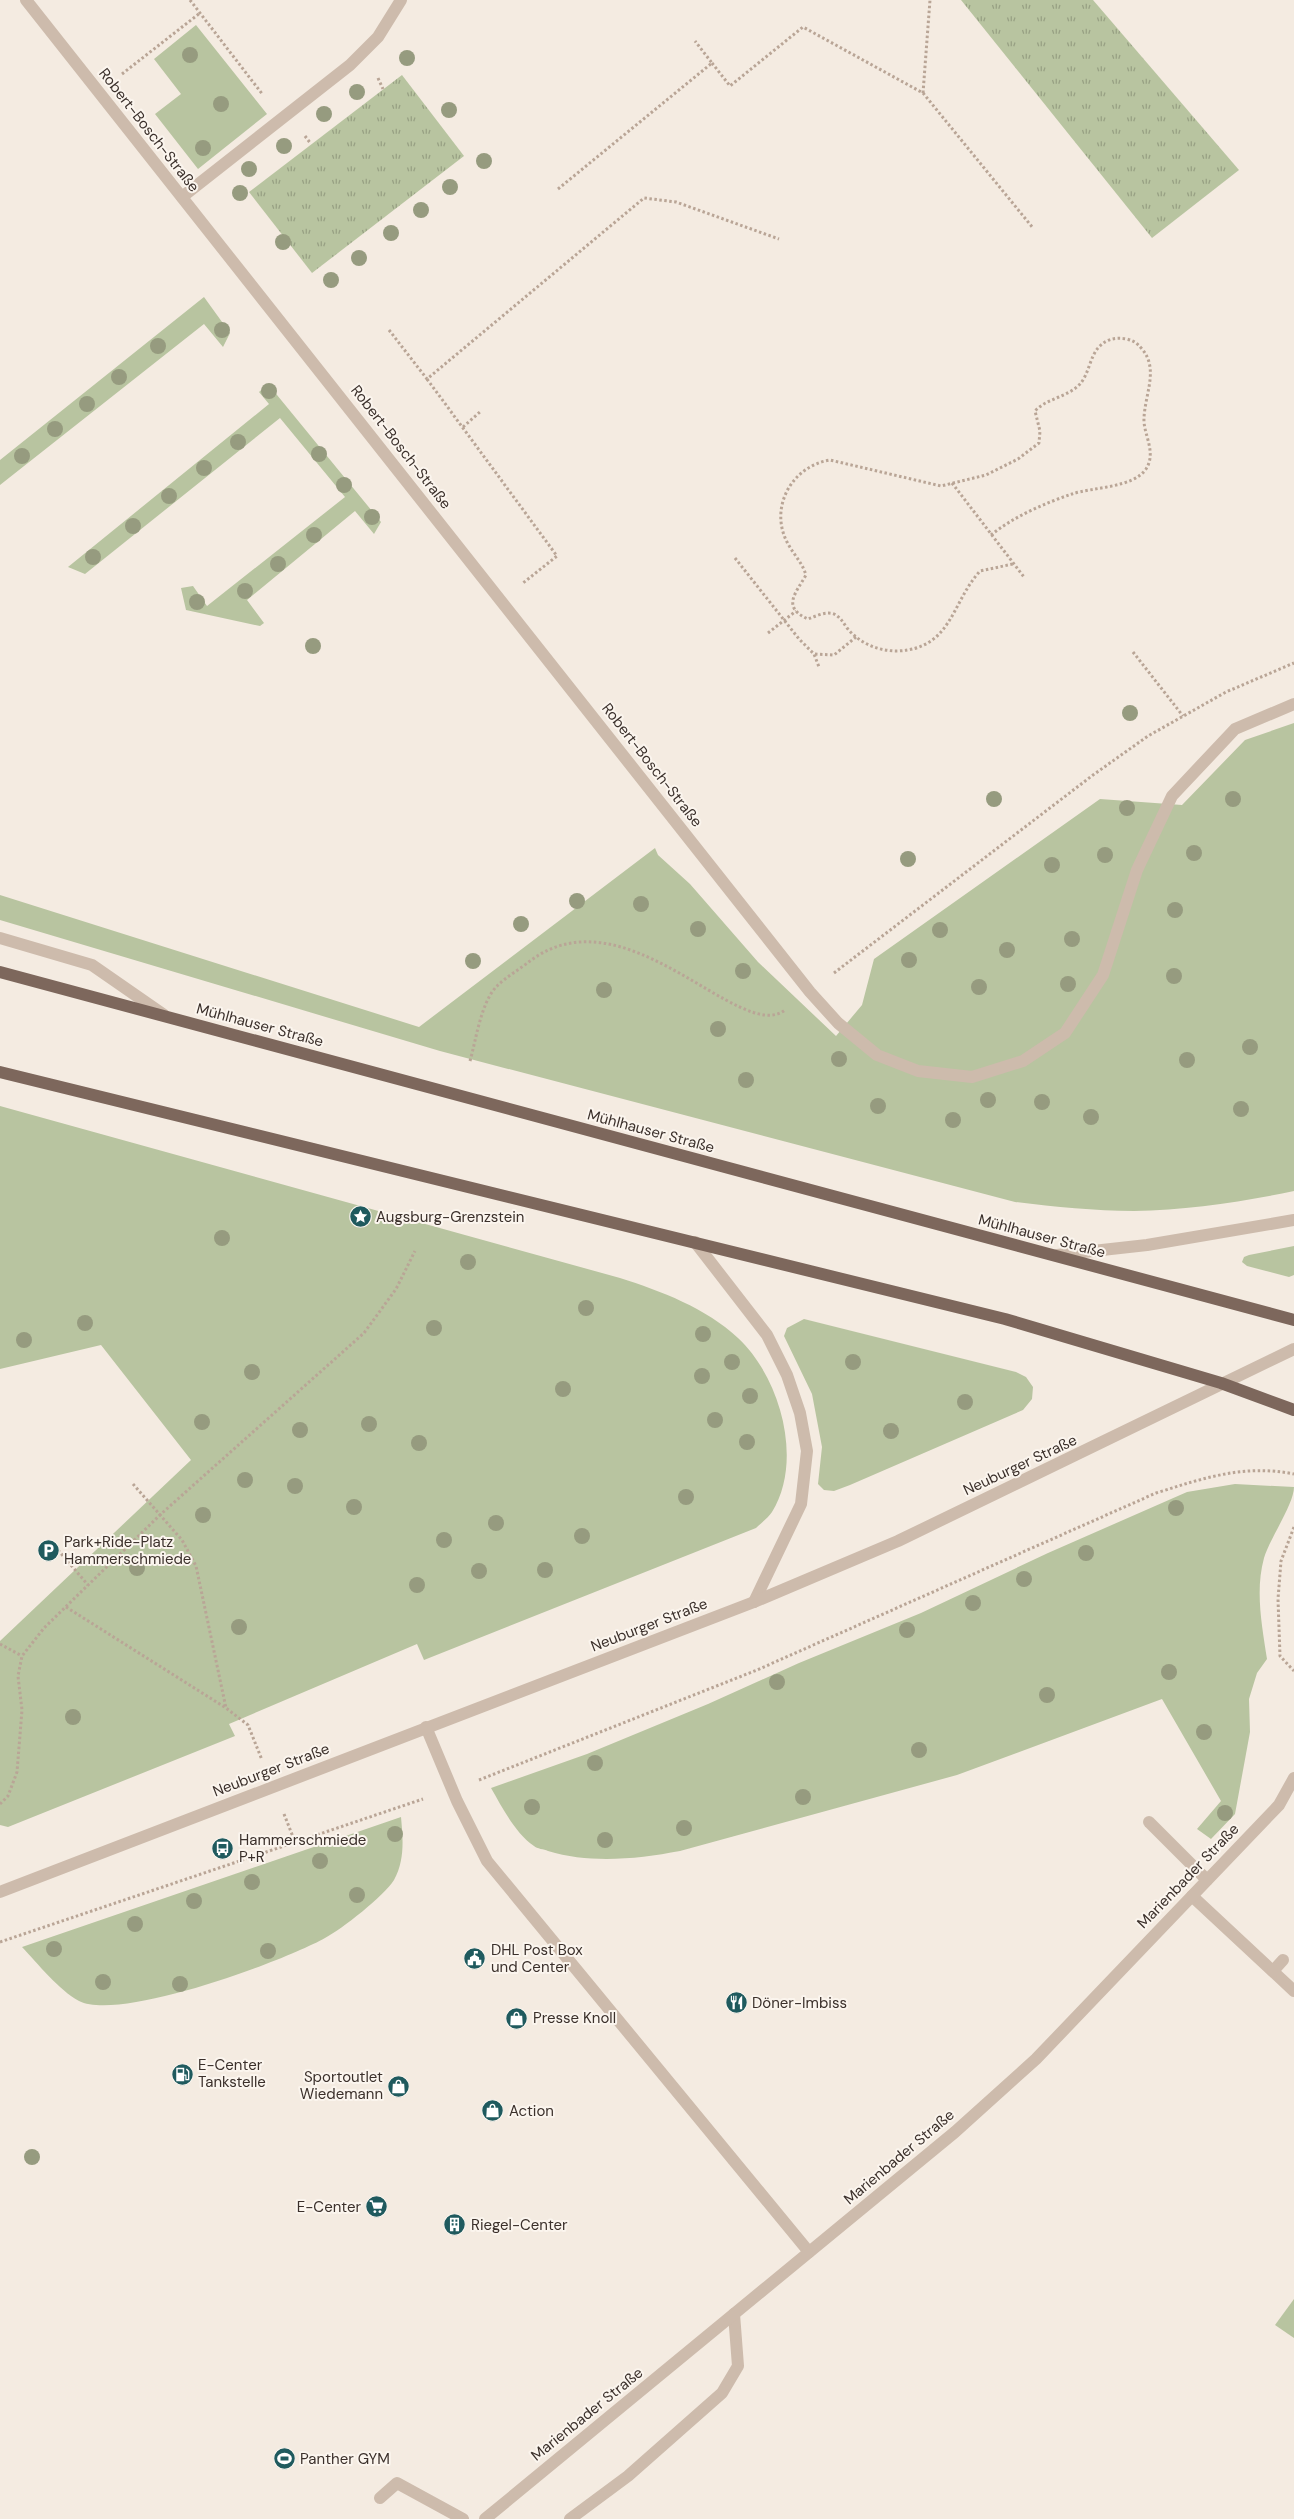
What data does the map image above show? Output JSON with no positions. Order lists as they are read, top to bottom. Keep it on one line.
{"streets":{"main road":["Mühlhauser Straße"],"street":["Robert-Bosch-Straße","Neuburger Straße","Marienbader Straße"]},"places":{"place":["Augsburg-Grenzstein"],"parking":["Park+Ride-Platz Hammerschmiede"],"bus stop":["Hammerschmiede P+R"],"public building":["DHL Post Box und Center"],"restaurant":["Döner-Imbiss"],"shop":["Presse Knoll","Sportoutlet Wiedemann","Action"],"fuel station":["E-Center Tankstelle"],"supermarket":["E-Center"],"building":["Riegel-Center"],"sports":["Panther GYM"]}}
